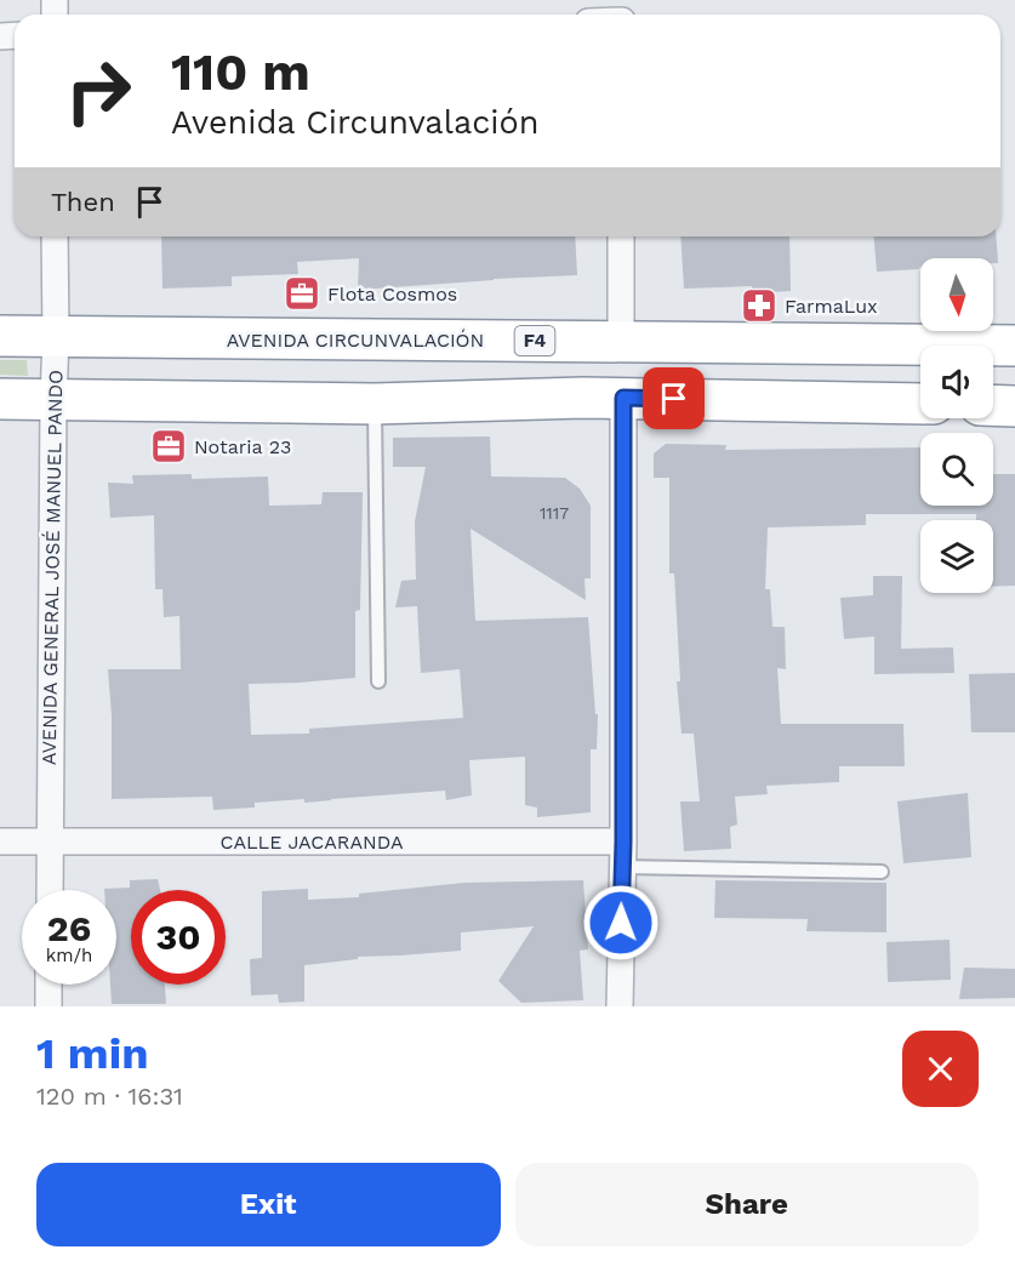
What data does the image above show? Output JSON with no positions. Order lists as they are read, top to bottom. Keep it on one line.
{"streets":{"highway":["AVENIDA CIRCUNVALACIÓN","F4"],"street":["AVENIDA GENERAL JOSÉ MANUEL PANDO","CALLE JACARANDA"]},"crossings":[["AVENIDA CIRCUNVALACIÓN","AVENIDA GENERAL JOSÉ MANUEL PANDO"],["AVENIDA GENERAL JOSÉ MANUEL PANDO","CALLE JACARANDA"]],"places":{"office":["Flota Cosmos","Notaria 23"],"pharmacy":["FarmaLux"]},"house_numbers":["1117"],"north":"bottom","page":{"turn":["110 m","Avenida Circunvalación"],"then":"Then","speed":"26 km/h","limit":"30","heading":["1 min","120 m · 16:31"],"buttons":["Exit","Share"]}}
